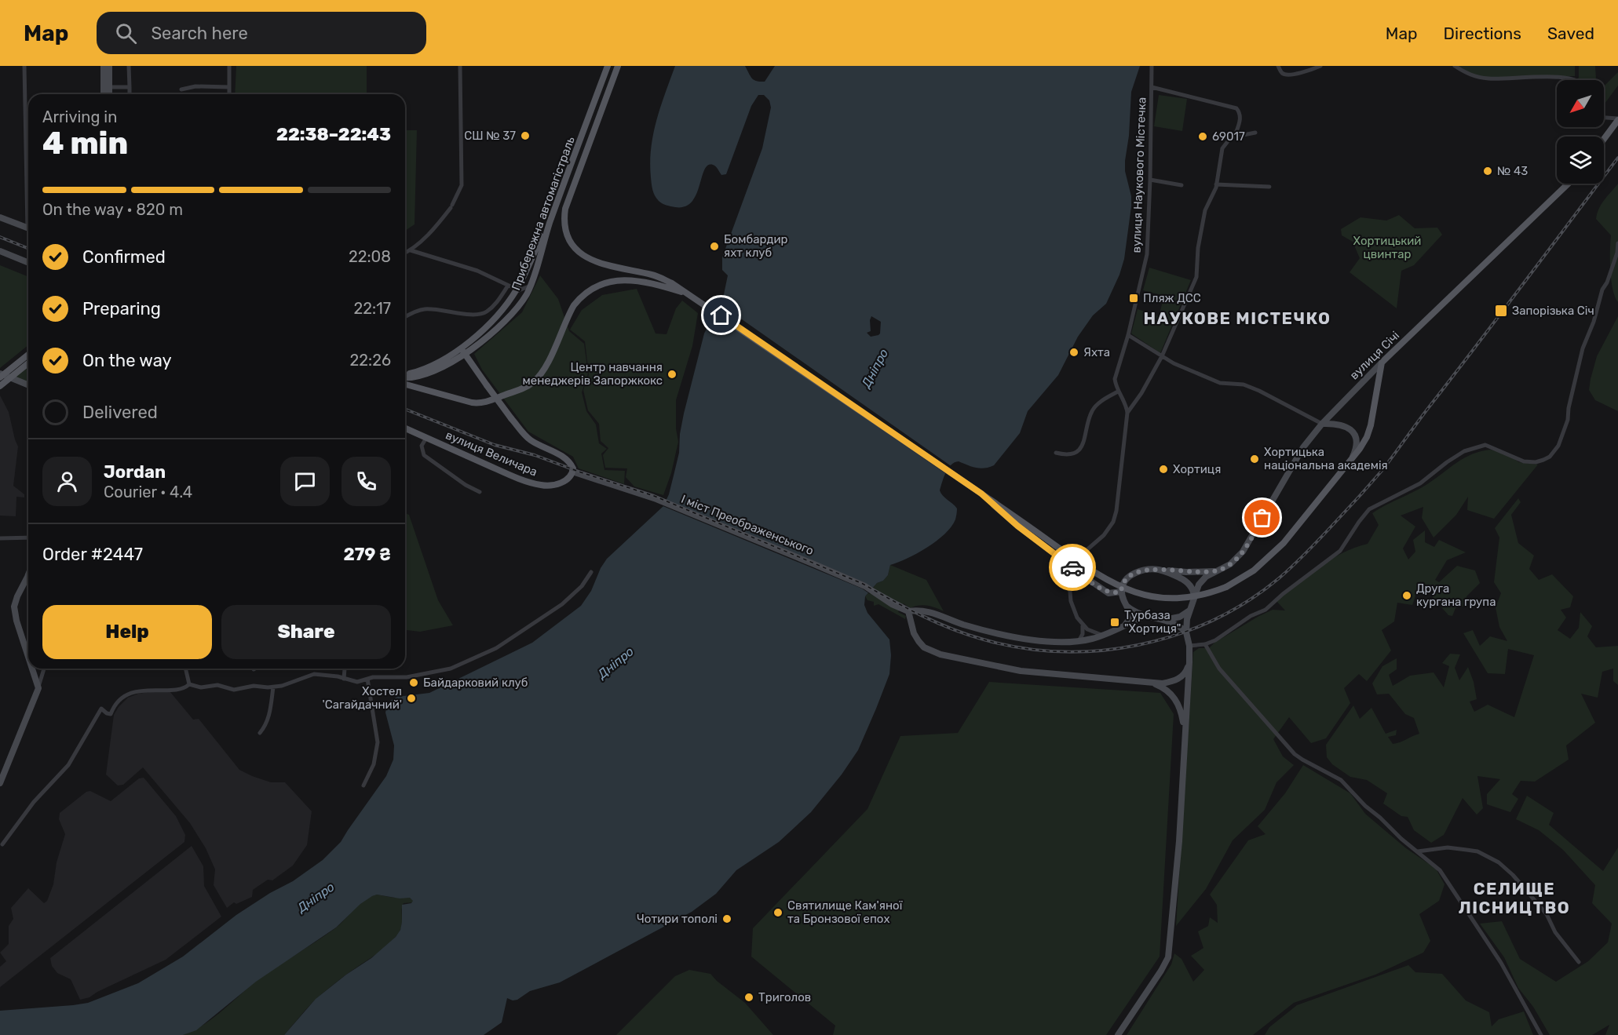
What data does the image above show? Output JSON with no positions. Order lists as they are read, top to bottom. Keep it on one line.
{"streets":{"main road":["Прибережна автомагістраль","вулиця Січі","вулиця Величара","I міст Преображенського"],"street":["вулиця Наукового Містечка"]},"crossings":[["вулиця Величара","I міст Преображенського"]],"districts":["НАУКОВЕ МІСТЕЧКО","СЕЛИЩЕ ЛІСНИЦТВО"],"water":["Дніпро"],"parks":["Хортицький цвинтар"],"places":{"other":["СШ № 37","69017","№ 43","Бомбардир яхт клуб","Яхта","Центр навчання менеджерів Запоржкокс","Хортицька національна академія","Хортиця","Друга кургана група","Байдарковий клуб","Хостел 'Сагайдачний'","Святилище Кам'яної та Бронзової епох","Чотири тополі","Триголов"],"transit":["Пляж ДСС","Запорізька Січ","Турбаза \"Хортиця\""]},"north":"bottom left","page":{"header":"Map","search":"Search here","nav":["Map","Directions","Saved"],"heading":["4 min","Arriving in","22:38–22:43"],"panel":["Jordan","Courier · 4.4","Order #2447","279 ₴"],"bar":"On the way · 820 m","list":[["Confirmed","22:08"],["Preparing","22:17"],["On the way","22:26"],"Delivered"],"buttons":["Help","Share"]}}
